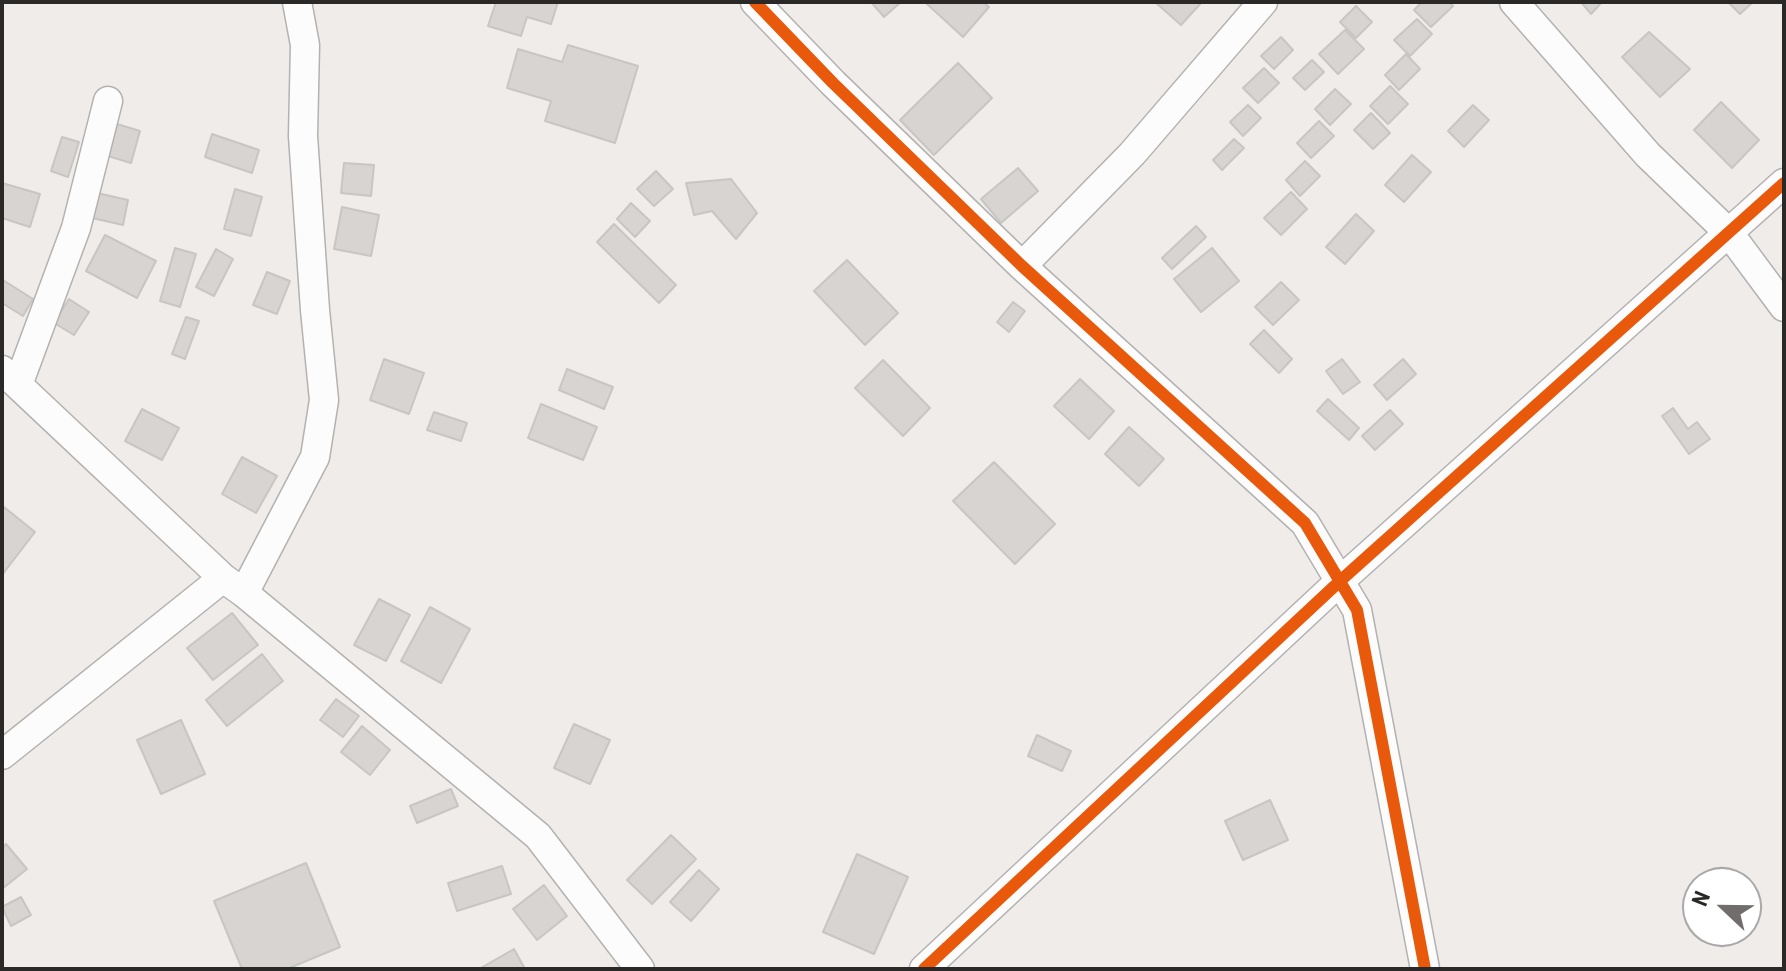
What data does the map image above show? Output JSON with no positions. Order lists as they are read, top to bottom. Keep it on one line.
{"north":"left"}
